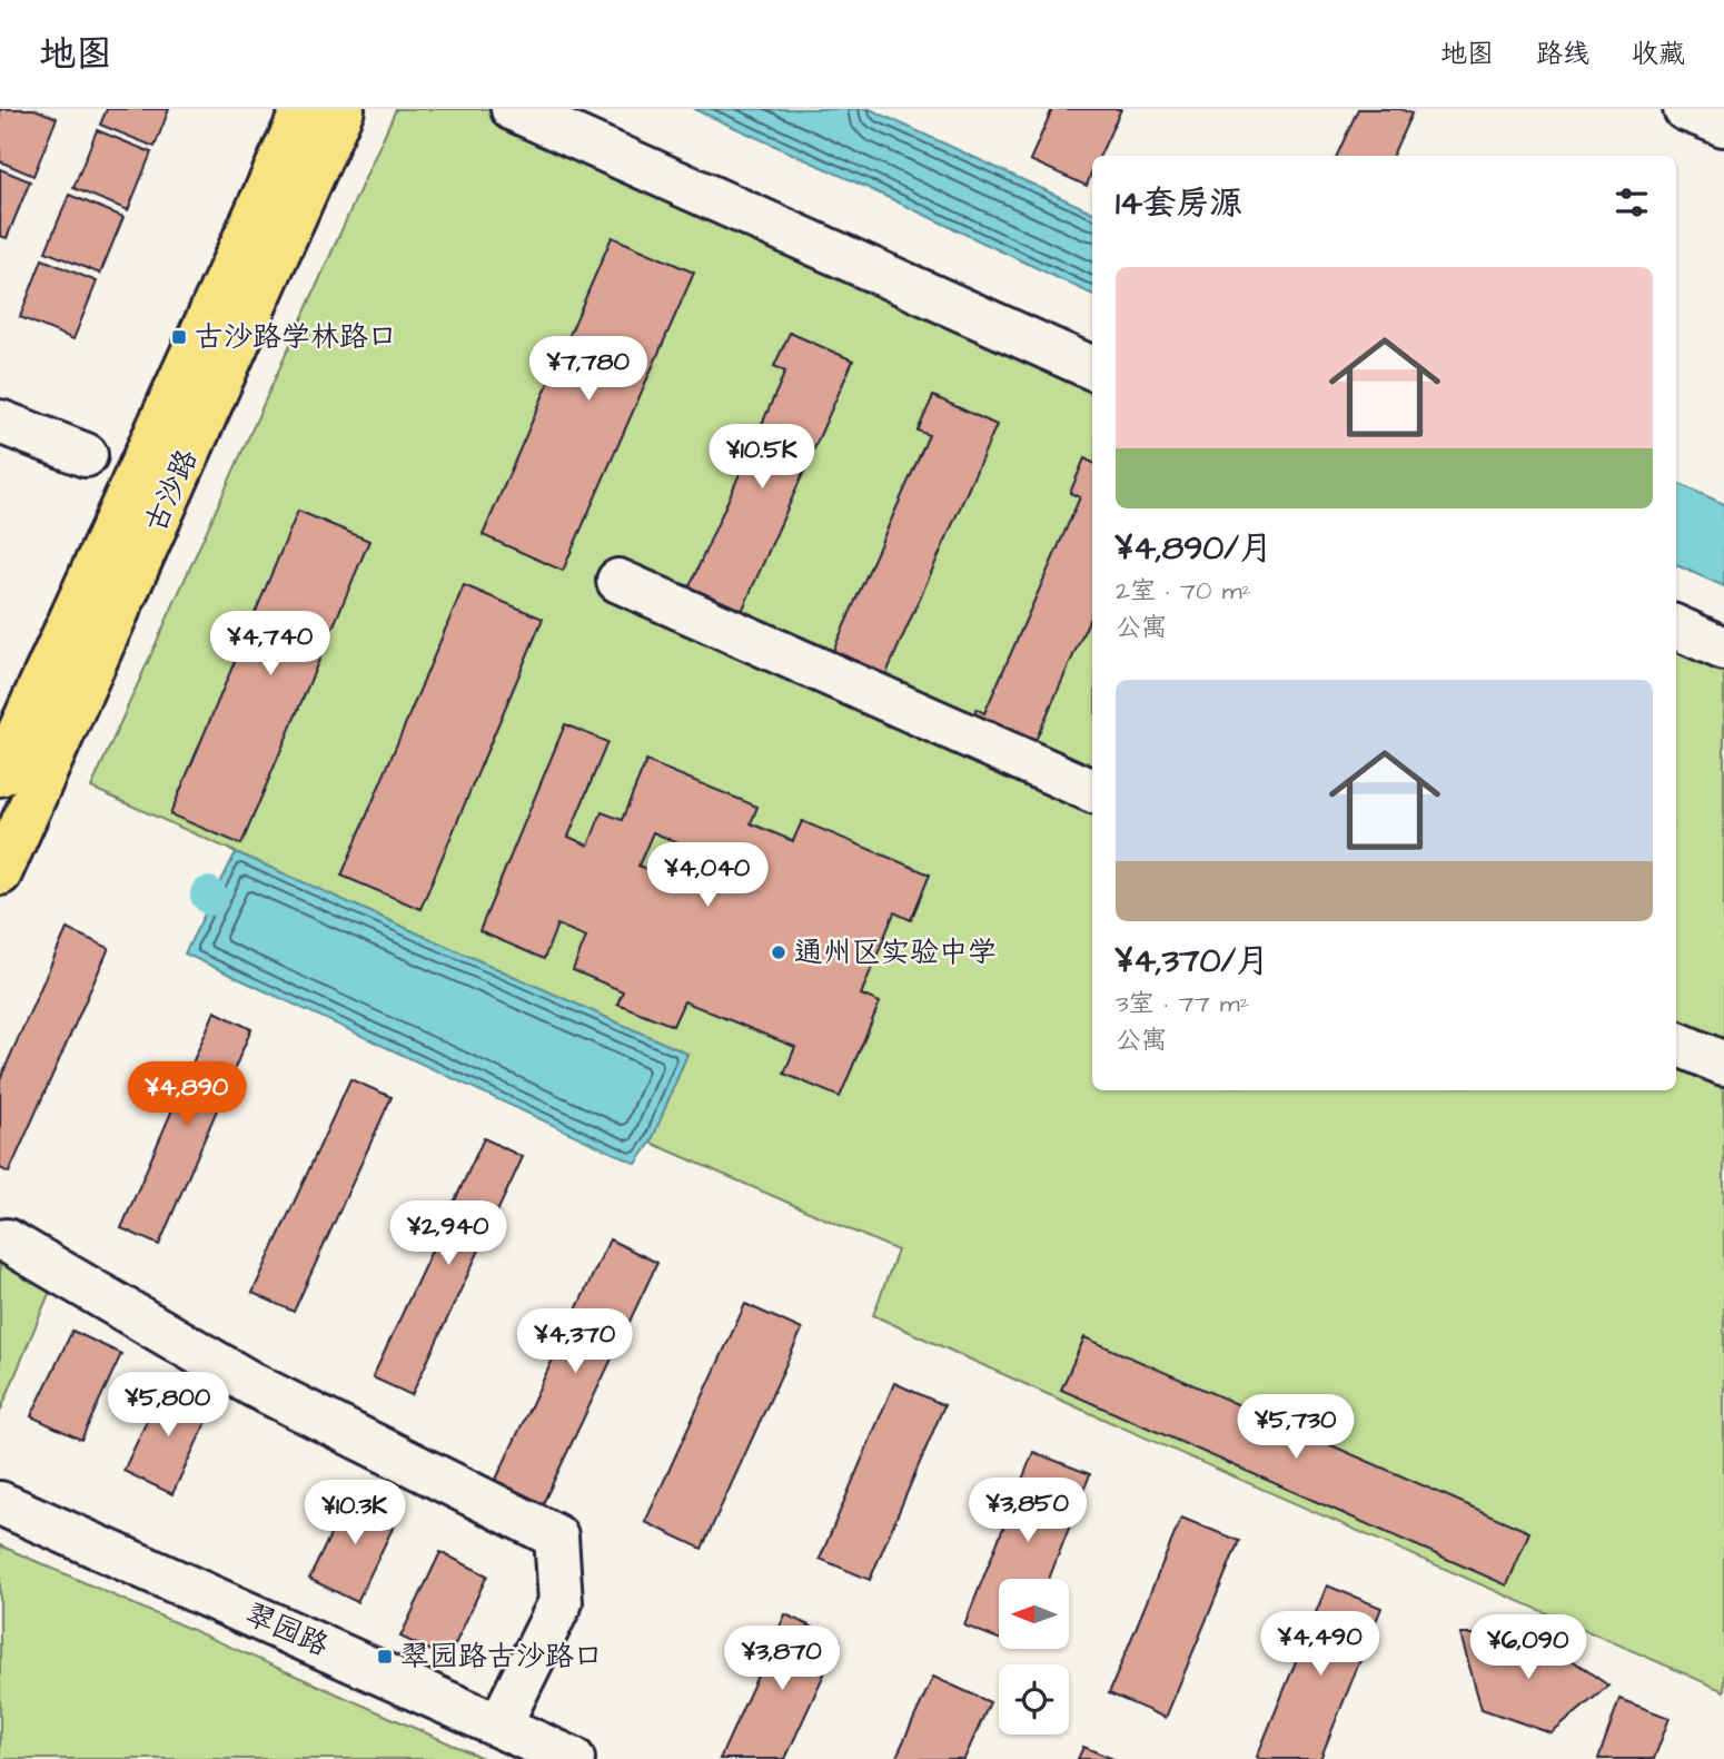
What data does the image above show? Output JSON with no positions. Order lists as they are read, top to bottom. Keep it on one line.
{"streets":{"main road":["古沙路"],"street":["翠园路"]},"places":{"transit":["古沙路学林路口","翠园路古沙路口"],"other":["通州区实验中学"]},"north":"left","page":{"header":"地图","nav":["地图","路线","收藏"],"heading":"14套房源","list":[{"name":"¥4,890/月","note":"2室 · 70 m² · 公寓"},{"name":"¥4,370/月","note":"3室 · 77 m² · 公寓"}],"price":["¥7,780","¥10.5K","¥4,740","¥4,040","¥4,890","¥2,940","¥4,370","¥5,800","¥5,730","¥3,850","¥10.3K","¥4,490","¥6,090","¥3,870"]}}
